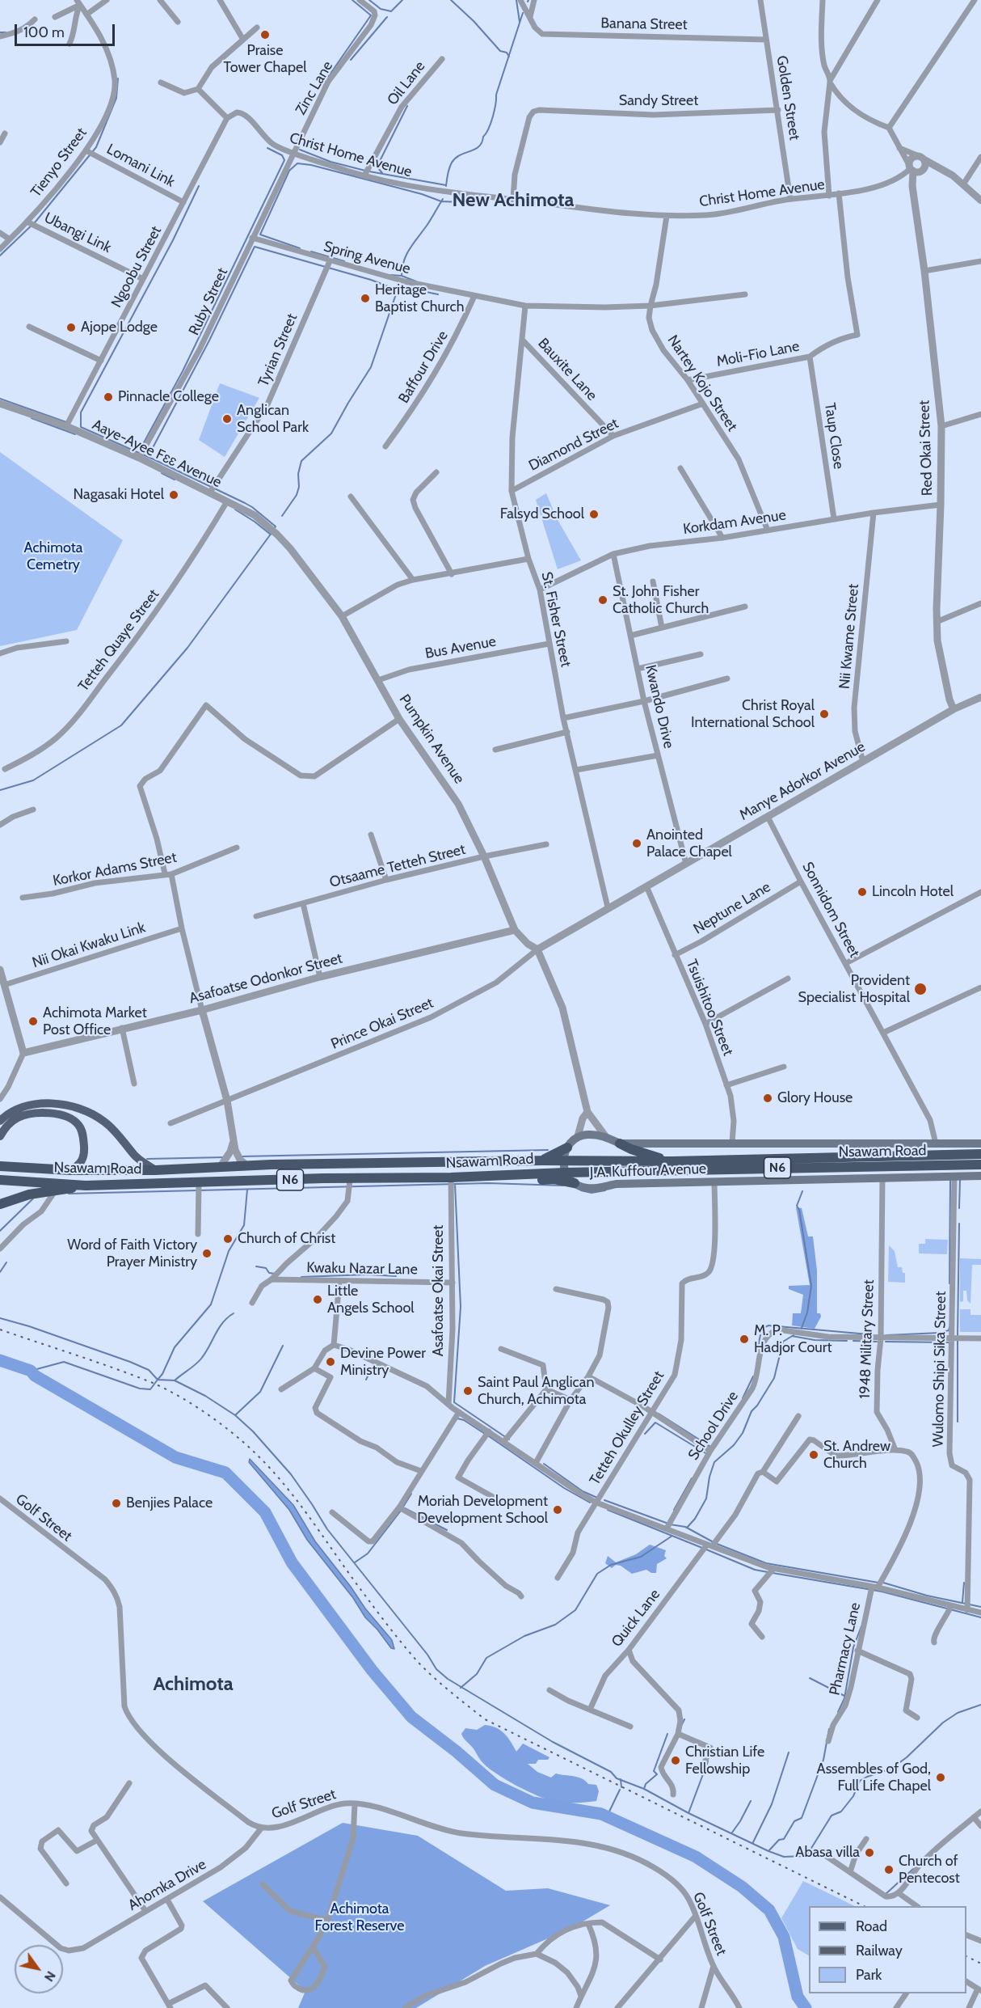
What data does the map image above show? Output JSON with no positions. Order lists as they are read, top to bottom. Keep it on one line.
{"streets":{"highway":["Nsawam Road","N6"],"main road":["J.A. Kuffour Avenue"],"street":["Banana Street","Oil Lane","Zinc Lane","Golden Street","Sandy Street","Christ Home Avenue","Tienyo Street","Lomani Link","Ubangi Link","Spring Avenue","Ngoobu Street","Ruby Street","Tyrian Street","Moli-Fio Lane","Baffour Drive","Bauxite Lane","Nartey Kojo Street","Taup Close","Diamond Street","Red Okai Street","Aaye-Ayee Fɛɛ Avenue","Korkdam Avenue","St. Fisher Street","Nii Kwame Street","Tetteh Quaye Street","Bus Avenue","Kwando Drive","Pumpkin Avenue","Manye Adorkor Avenue","Otsaame Tetteh Street","Korkor Adams Street","Neptune Lane","Sonnidom Street","Nii Okai Kwaku Link","Asafoatse Odonkor Street","Tsuishitoo Street","Prince Okai Street","Kwaku Nazar Lane","Asafoatse Okai Street","1948 Military Street","Wulomo Shipi Sika Street","School Drive","Tetteh Okulley Street","Golf Street","Quick Lane","Pharmacy Lane","Ahomka Drive"]},"crossings":[["Banana Street","Golden Street"],["Oil Lane","Christ Home Avenue"],["Zinc Lane","Christ Home Avenue"],["Zinc Lane","Ruby Street"],["Golden Street","Sandy Street"],["Golden Street","Christ Home Avenue"],["Sandy Street","Christ Home Avenue"],["Christ Home Avenue","Ngoobu Street"],["Christ Home Avenue","Ruby Street"],["Christ Home Avenue","Moli-Fio Lane"],["Christ Home Avenue","Nartey Kojo Street"],["Christ Home Avenue","Red Okai Street"],["Tienyo Street","Lomani Link"],["Tienyo Street","Ubangi Link"],["Lomani Link","Ngoobu Street"],["Ubangi Link","Ngoobu Street"],["Spring Avenue","Ruby Street"],["Spring Avenue","Tyrian Street"],["Spring Avenue","Baffour Drive"],["Spring Avenue","Nartey Kojo Street"],["Spring Avenue","St. Fisher Street"],["Ngoobu Street","Aaye-Ayee Fɛɛ Avenue"],["Ruby Street","Aaye-Ayee Fɛɛ Avenue"],["Tyrian Street","Aaye-Ayee Fɛɛ Avenue"],["Moli-Fio Lane","Nartey Kojo Street"],["Moli-Fio Lane","Taup Close"],["Bauxite Lane","Diamond Street"],["Bauxite Lane","St. Fisher Street"],["Nartey Kojo Street","Diamond Street"],["Nartey Kojo Street","Korkdam Avenue"],["Taup Close","Korkdam Avenue"],["Diamond Street","St. Fisher Street"],["Red Okai Street","Korkdam Avenue"],["Red Okai Street","Manye Adorkor Avenue"],["Aaye-Ayee Fɛɛ Avenue","Tetteh Quaye Street"],["Aaye-Ayee Fɛɛ Avenue","Pumpkin Avenue"],["Korkdam Avenue","St. Fisher Street"],["Korkdam Avenue","Nii Kwame Street"],["Korkdam Avenue","Kwando Drive"],["St. Fisher Street","Bus Avenue"],["St. Fisher Street","Manye Adorkor Avenue"],["Nii Kwame Street","Manye Adorkor Avenue"],["Bus Avenue","Pumpkin Avenue"],["Kwando Drive","Manye Adorkor Avenue"],["Pumpkin Avenue","Manye Adorkor Avenue"],["Pumpkin Avenue","Otsaame Tetteh Street"],["Pumpkin Avenue","Asafoatse Odonkor Street"],["Pumpkin Avenue","Prince Okai Street"],["Manye Adorkor Avenue","Sonnidom Street"],["Manye Adorkor Avenue","Tsuishitoo Street"],["Manye Adorkor Avenue","Prince Okai Street"],["Neptune Lane","Sonnidom Street"],["Neptune Lane","Tsuishitoo Street"],["Sonnidom Street","J.A. Kuffour Avenue"],["Tsuishitoo Street","J.A. Kuffour Avenue"],["Nsawam Road","J.A. Kuffour Avenue"],["Nsawam Road","Asafoatse Okai Street"],["J.A. Kuffour Avenue","1948 Military Street"],["J.A. Kuffour Avenue","Wulomo Shipi Sika Street"],["J.A. Kuffour Avenue","Tetteh Okulley Street"],["Kwaku Nazar Lane","Asafoatse Okai Street"],["1948 Military Street","School Drive"],["Golf Street","Ahomka Drive"]],"districts":["New Achimota","Achimota"],"parks":["Achimota Cemetry","Achimota Forest Reserve"],"places":["Praise Tower Chapel","Heritage Baptist Church","Ajope Lodge","Pinnacle College","Anglican School Park","Nagasaki Hotel","Falsyd School","St. John Fisher Catholic Church","Christ Royal International School","Anointed Palace Chapel","Lincoln Hotel","Provident Specialist Hospital","Achimota Market Post Office","Glory House","Church of Christ","Word of Faith Victory Prayer Ministry","Little Angels School","M. P. Hadjor Court","Devine Power Ministry","Saint Paul Anglican Church, Achimota","St. Andrew Church","Benjies Palace","Moriah Development Development School","Christian Life Fellowship","Assembles of God, Full Life Chapel","Abasa villa","Church of Pentecost"],"legend":["Road","Railway","Park"],"scale_bar":"100 m","north":"bottom right"}
